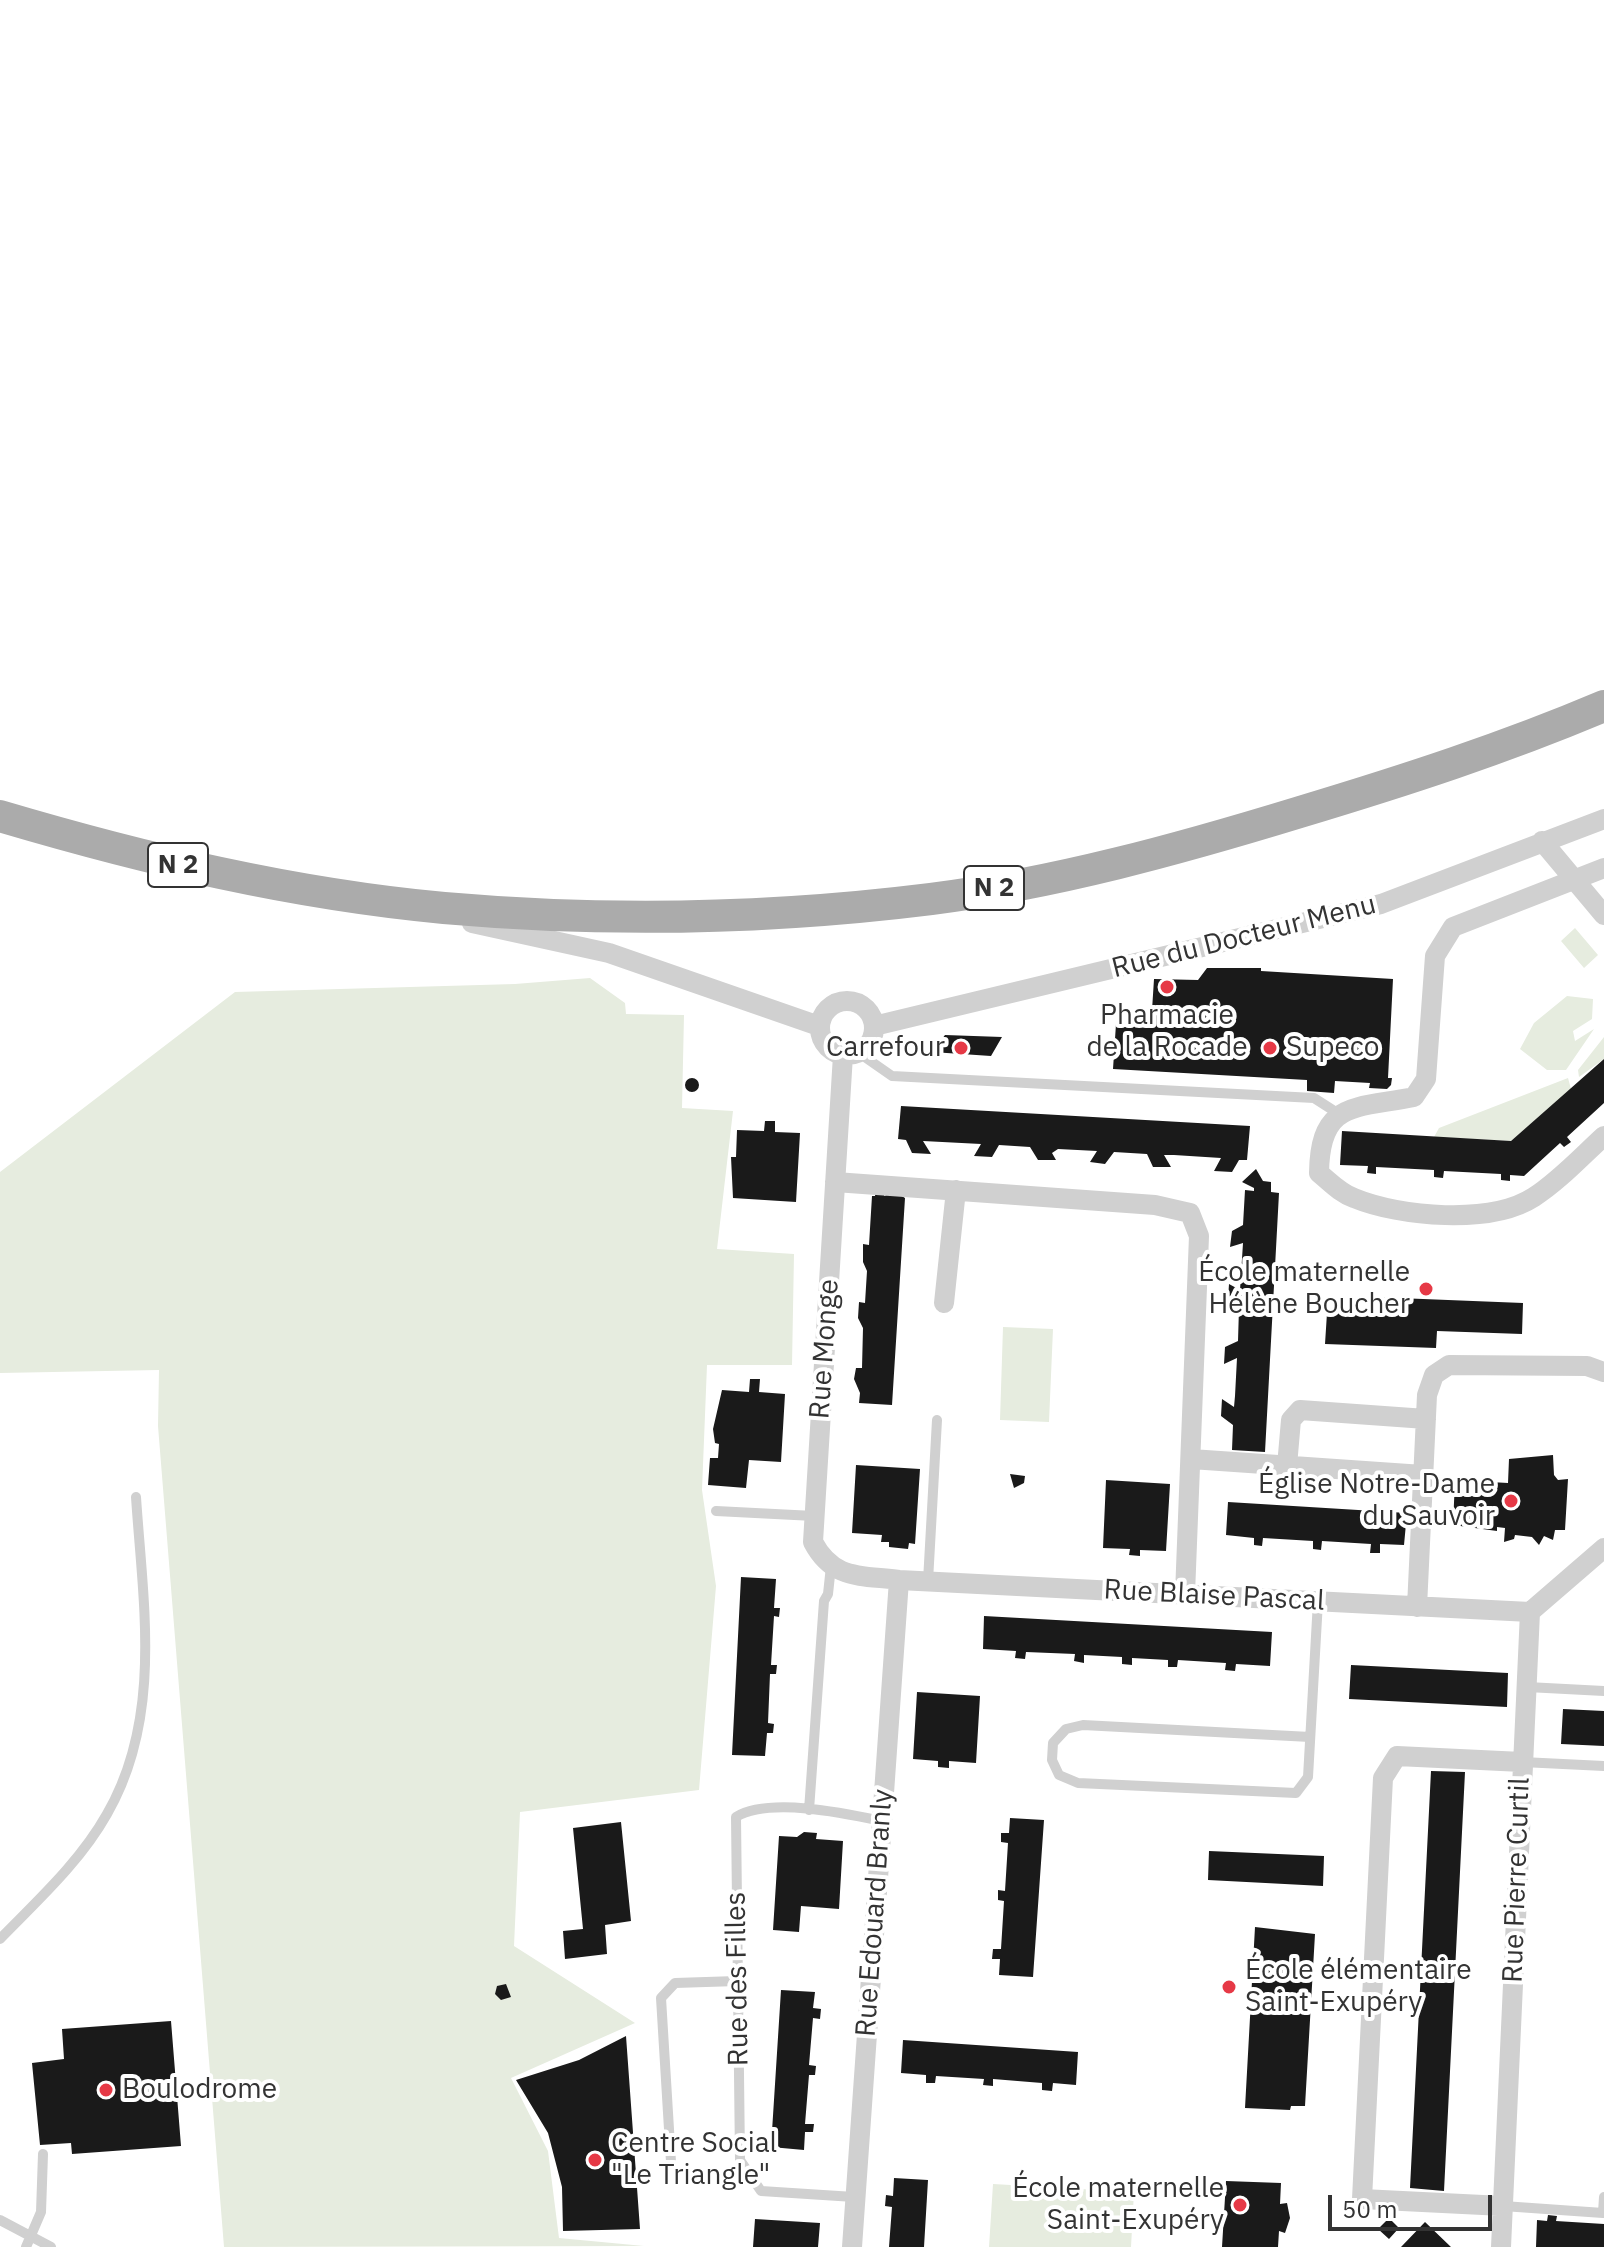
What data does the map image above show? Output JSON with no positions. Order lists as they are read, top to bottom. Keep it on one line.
{"streets":{"main road":["N 2"],"street":["Rue du Docteur Menu","Rue Monge","Rue Blaise Pascal","Rue Pierre Curtil","Rue Edouard Branly"],"lane":["Rue des Filles"]},"crossings":[["Rue du Docteur Menu","Rue Monge"],["Rue Blaise Pascal","Rue Pierre Curtil"],["Rue Blaise Pascal","Rue Edouard Branly"],["Rue Edouard Branly","Rue des Filles"]],"places":["Pharmacie de la Rocade","Carrefour","Supeco","École maternelle Hélène Boucher","Église Notre-Dame du Sauvoir","École élémentaire Saint-Exupéry","Boulodrome","Centre Social \"Le Triangle\"","École maternelle Saint-Exupéry"],"scale_bar":"50 m"}
